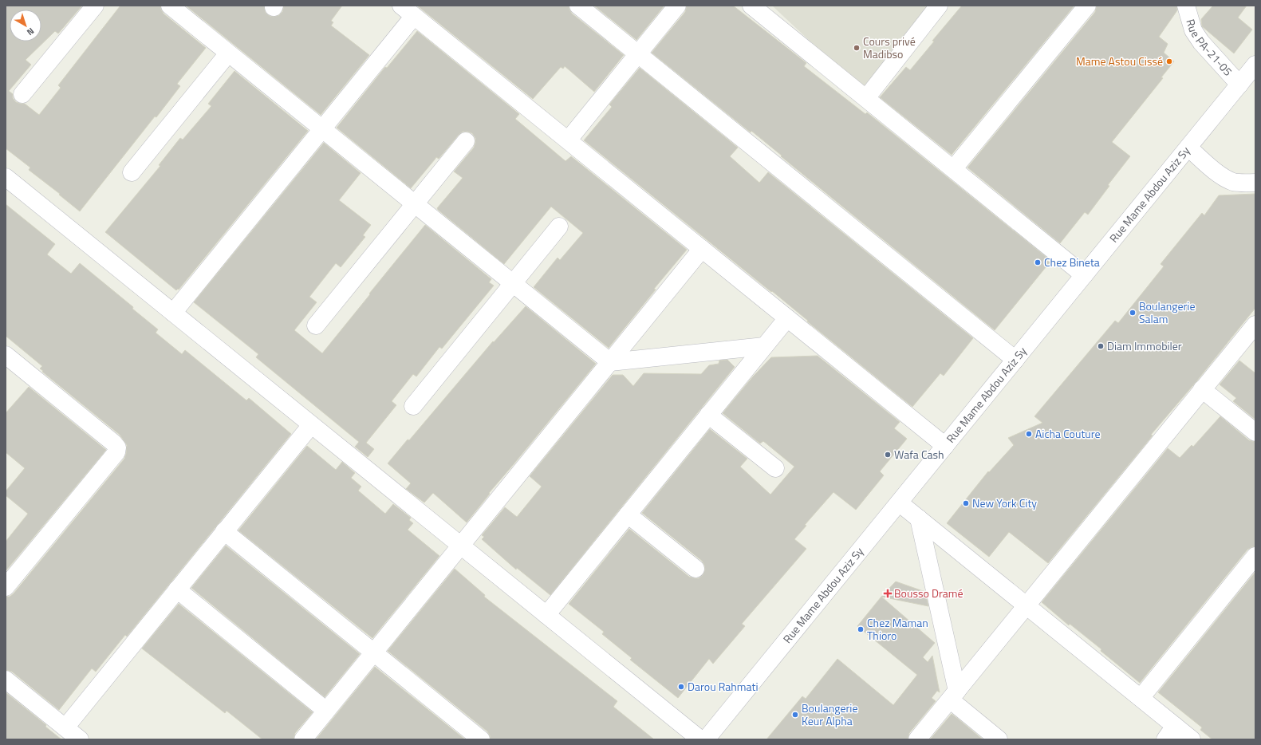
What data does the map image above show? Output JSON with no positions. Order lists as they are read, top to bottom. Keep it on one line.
{"streets":{"street":["Rue PA-21-05","Rue Mame Abdou Aziz Sy"]},"crossings":[["Rue PA-21-05","Rue Mame Abdou Aziz Sy"]],"places":{"other":["Cours privé Madibso","Mame Astou Cissé","Chez Bineta","Boulangerie Salam","Diam Immobiler","Aicha Couture","Wafa Cash","New York City","Chez Maman Thioro","Darou Rahmati","Boulangerie Keur Alpha"],"health":["Bousso Dramé"]},"north":"bottom right"}
